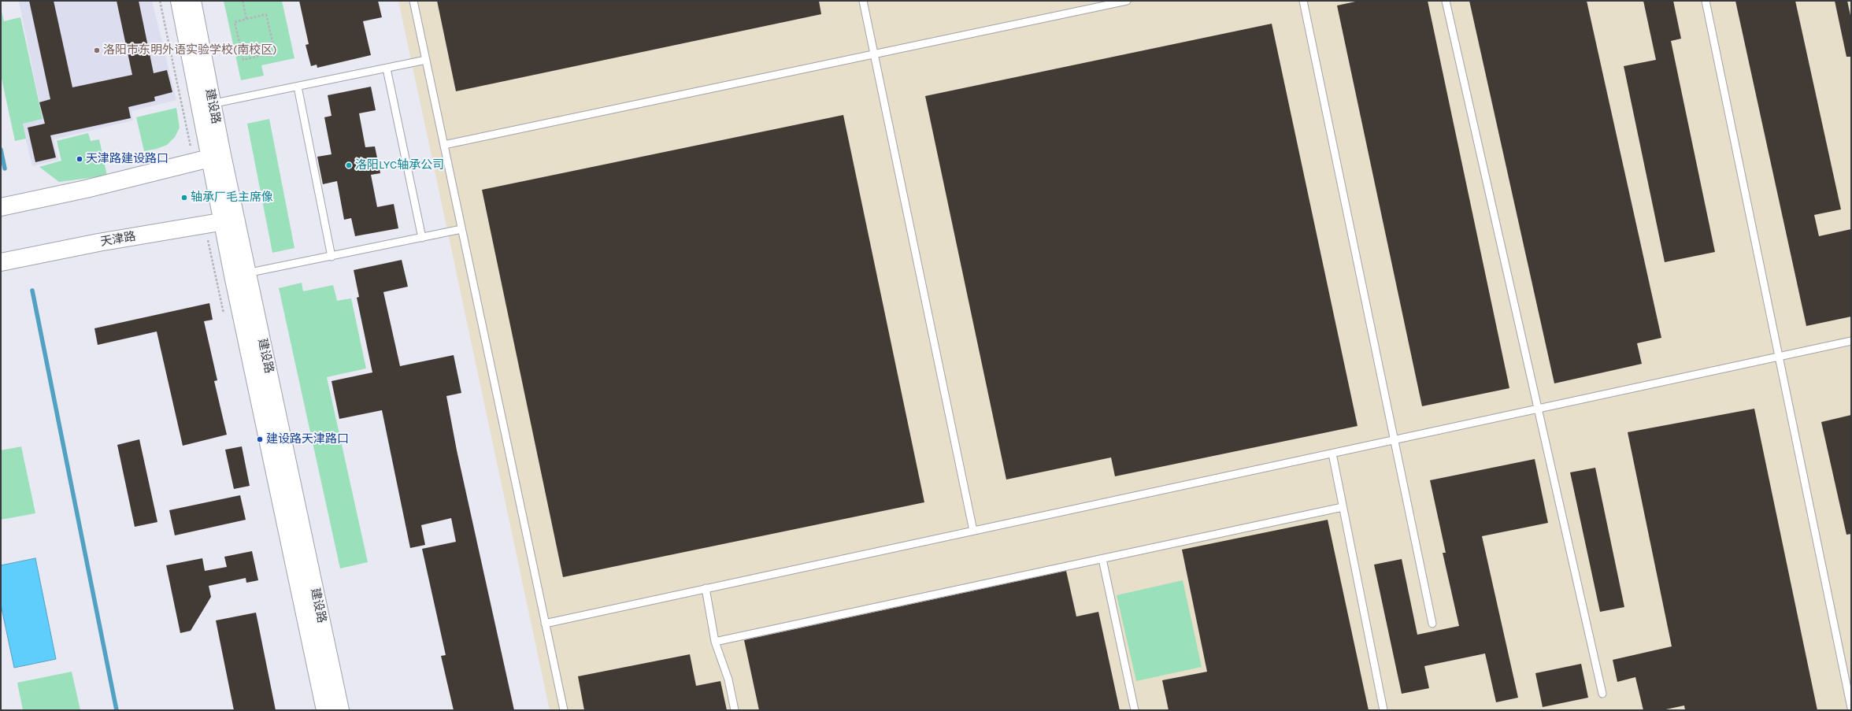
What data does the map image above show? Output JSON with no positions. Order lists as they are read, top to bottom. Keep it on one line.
{"streets":{"street":["建设路","天津路"]},"crossings":[["建设路","天津路"]],"places":["洛阳市东明外语实验学校(南校区)","天津路建设路口","洛阳LYC轴承公司","轴承厂毛主席像","建设路天津路口"]}
